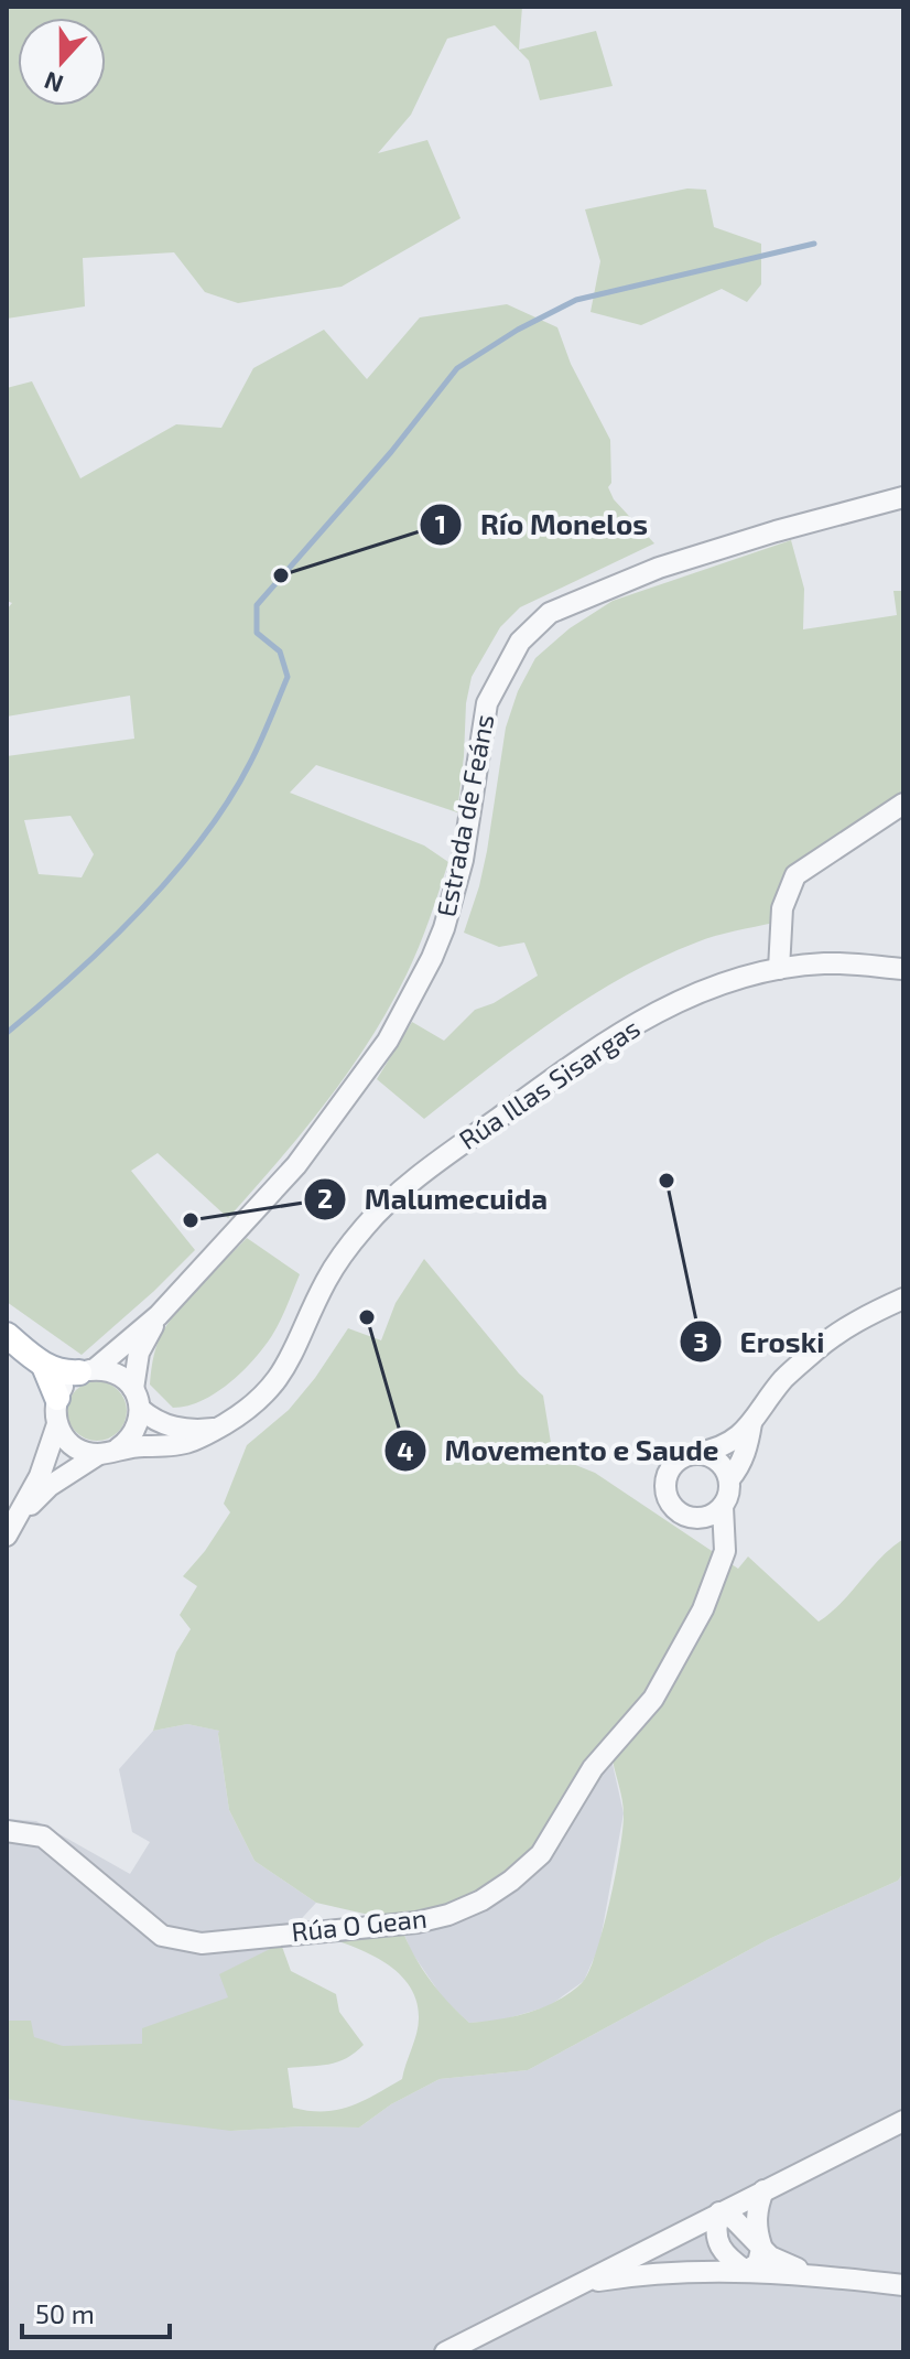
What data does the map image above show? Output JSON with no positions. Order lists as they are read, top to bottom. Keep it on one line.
{"streets":{"street":["Estrada de Feáns","Rúa Illas Sisargas","Rúa O Gean"]},"crossings":[["Estrada de Feáns","Rúa Illas Sisargas"]],"places":["Río Monelos","Eroski","Malumecuida","Movemento e Saude"],"scale_bar":"50 m","north":"bottom"}
